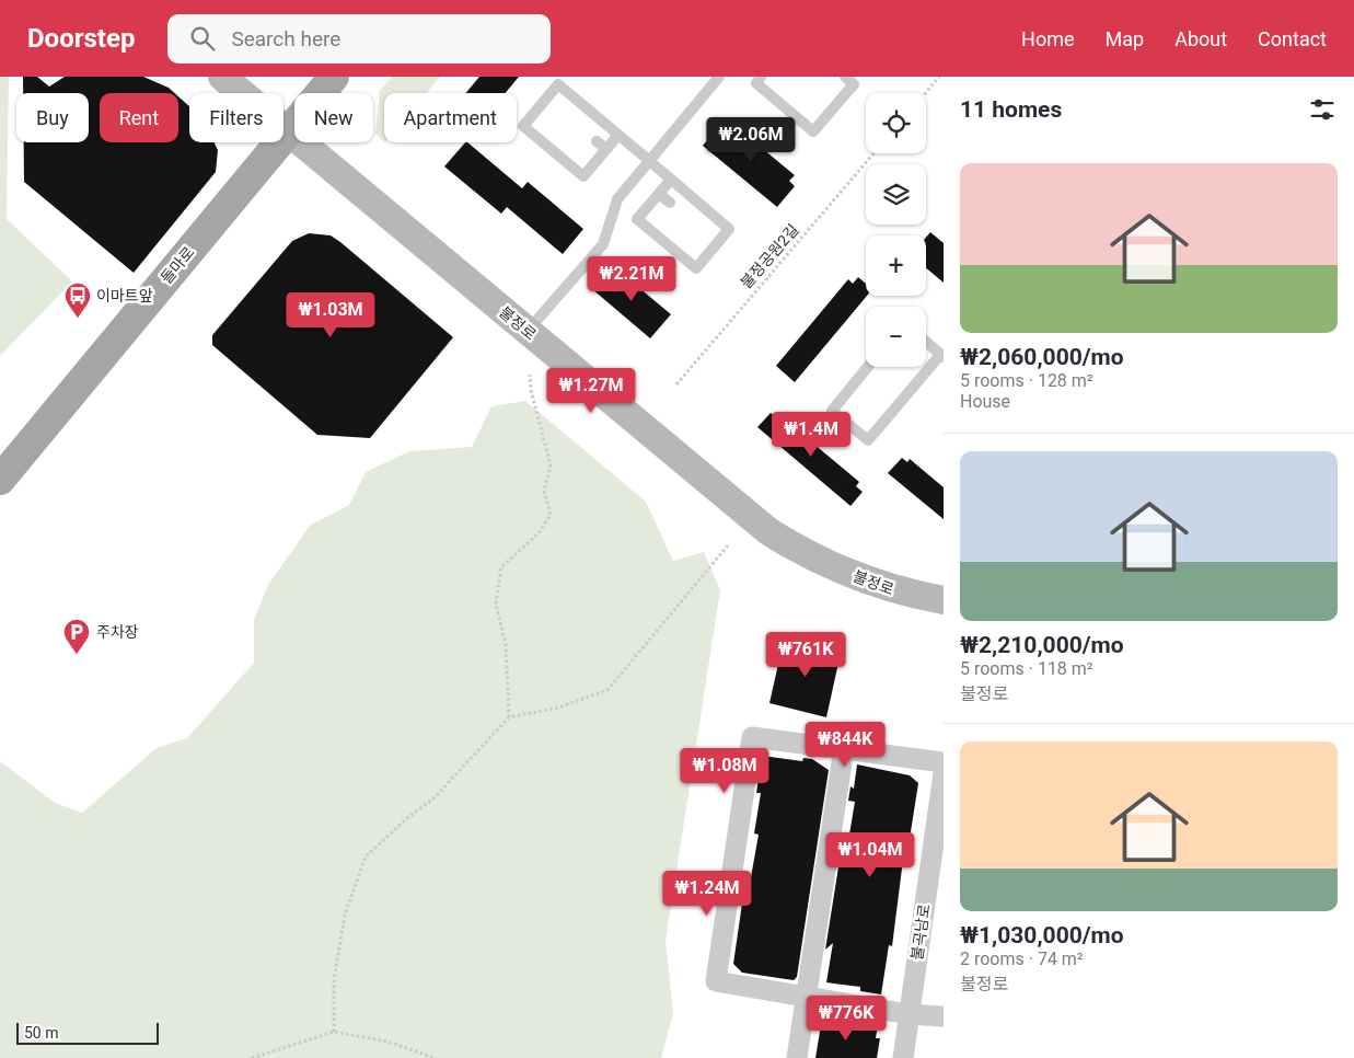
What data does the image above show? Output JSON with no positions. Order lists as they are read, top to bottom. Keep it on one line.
{"streets":{"main road":["돌마로","불정로"],"street":["불곡남로"],"path":["불정공원2길"]},"crossings":[["돌마로","불정로"]],"places":{"bus stop":["이마트앞"],"parking":["주차장"]},"scale_bar":"50 m","page":{"header":"Doorstep","search":"Search here","nav":["Home","Map","About","Contact"],"heading":"11 homes","map_buttons":["+","−"],"chip":["Buy","Rent","Filters","New","Apartment"],"price":["₩2.06M","₩2.21M","₩1.03M","₩1.27M","₩1.4M","₩761K","₩844K","₩1.08M","₩1.04M","₩1.24M","₩776K"],"list":[{"name":"₩2,060,000/mo","note":"5 rooms · 128 m² · House"},{"name":"₩2,210,000/mo","note":"5 rooms · 118 m² · 불정로"},{"name":"₩1,030,000/mo","note":"2 rooms · 74 m² · 불정로"}],"scale":"50 m"}}
